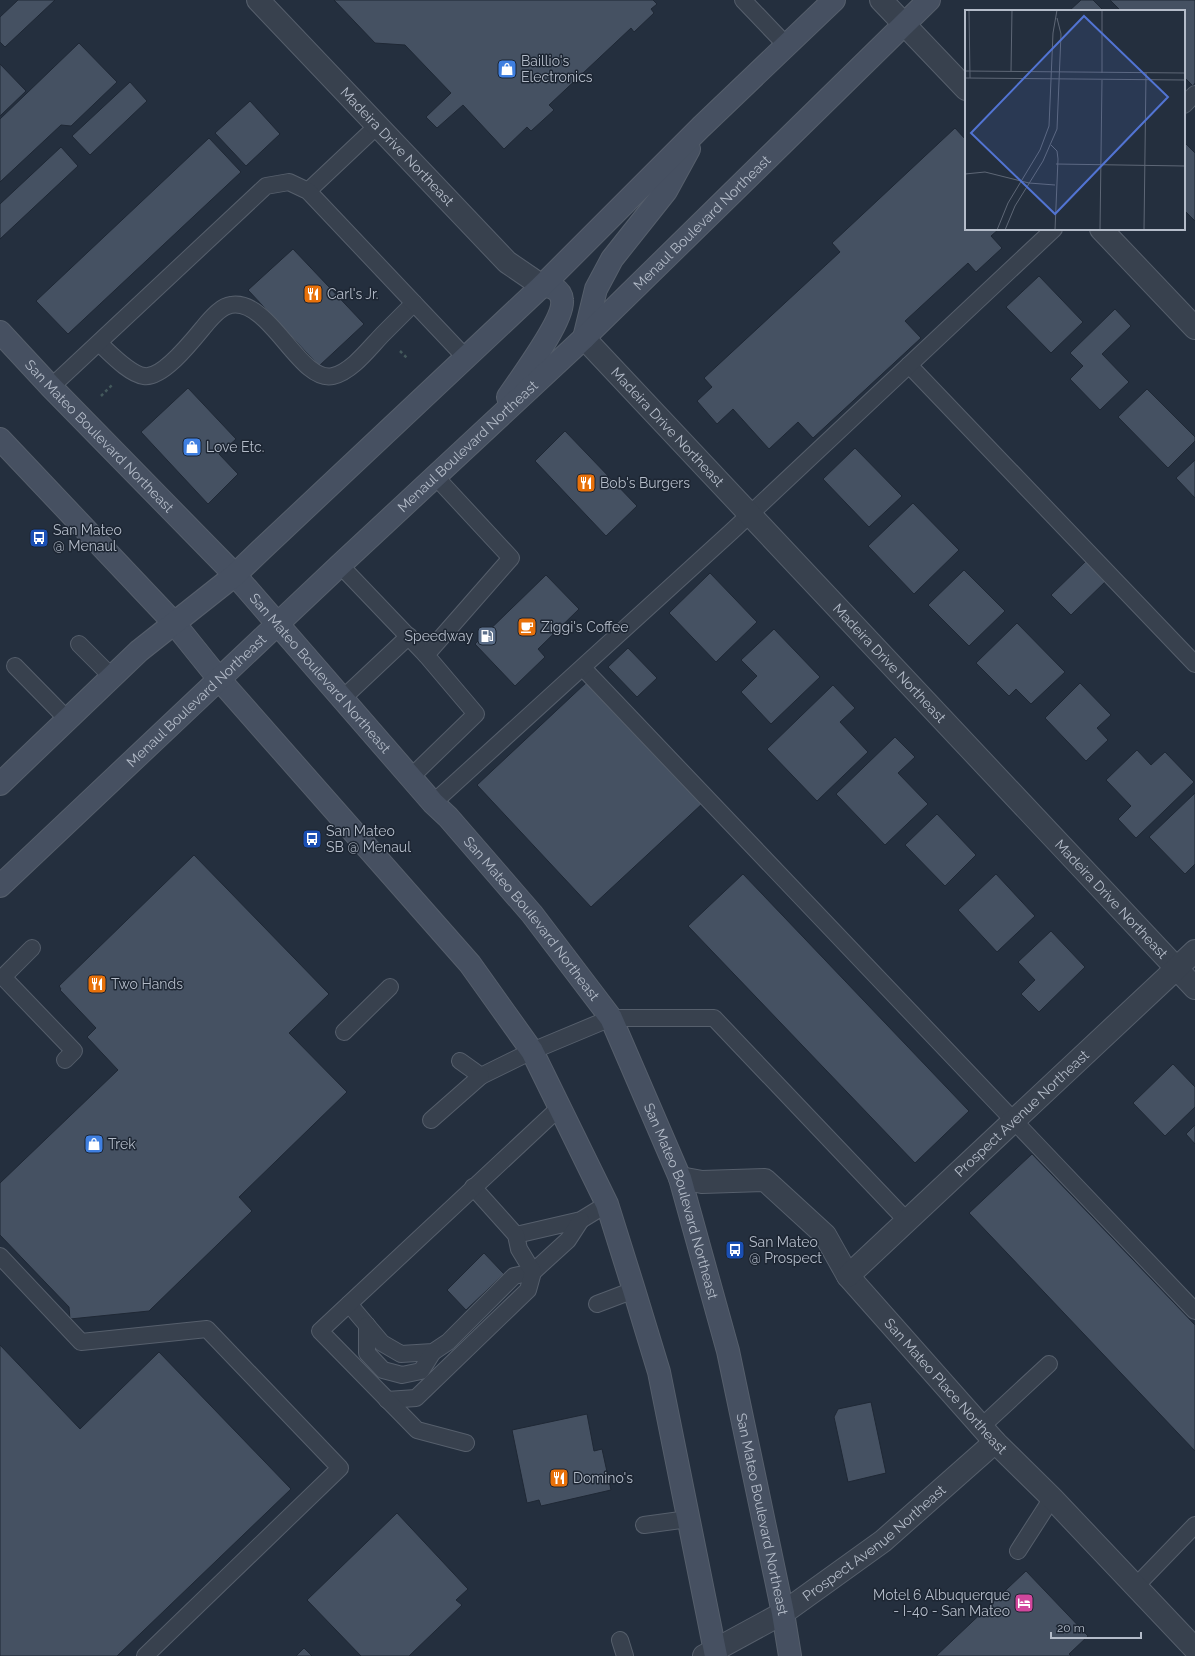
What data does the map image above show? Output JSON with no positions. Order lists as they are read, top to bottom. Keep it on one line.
{"streets":{"main road":["Menaul Boulevard Northeast","San Mateo Boulevard Northeast"],"street":["Madeira Drive Northeast","Prospect Avenue Northeast","San Mateo Place Northeast"]},"crossings":[["Madeira Drive Northeast","Menaul Boulevard Northeast"],["Madeira Drive Northeast","Prospect Avenue Northeast"],["Menaul Boulevard Northeast","San Mateo Boulevard Northeast"],["San Mateo Boulevard Northeast","Prospect Avenue Northeast"],["San Mateo Boulevard Northeast","San Mateo Place Northeast"],["Prospect Avenue Northeast","San Mateo Place Northeast"]],"places":{"shop":["Baillio's Electronics","Love Etc.","Trek"],"restaurant":["Carl's Jr.","Bob's Burgers","Two Hands","Domino's"],"bus stop":["San Mateo @ Menaul","San Mateo SB @ Menaul","San Mateo @ Prospect"],"cafe":["Ziggi's Coffee"],"fuel station":["Speedway"],"hotel":["Motel 6 Albuquerque - I-40 - San Mateo"]},"scale_bar":"20 m"}
